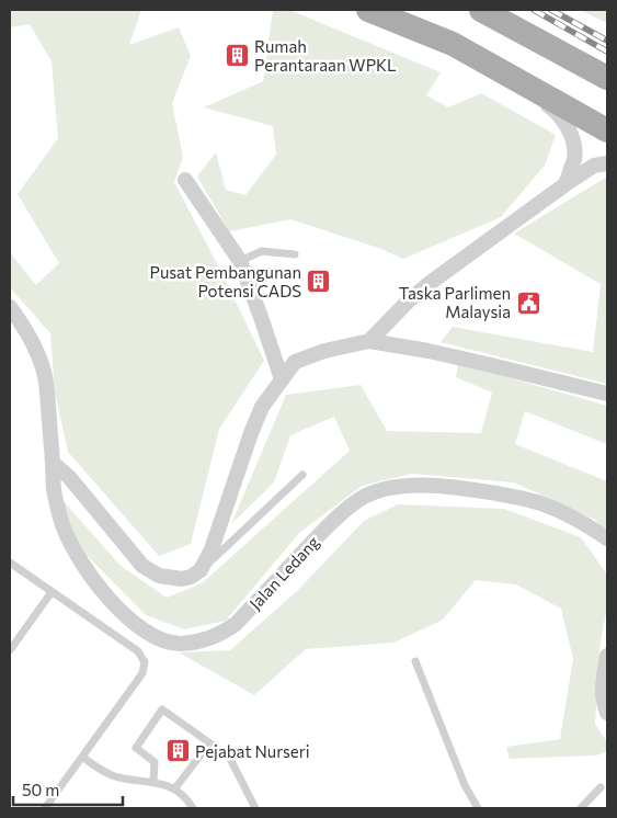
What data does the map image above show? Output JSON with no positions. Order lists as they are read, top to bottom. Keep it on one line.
{"streets":{"street":["Jalan Ledang"]},"places":{"building":["Rumah Perantaraan WPKL","Pusat Pembangunan Potensi CADS","Pejabat Nurseri"],"public building":["Taska Parlimen Malaysia"]},"scale_bar":"50 m"}
